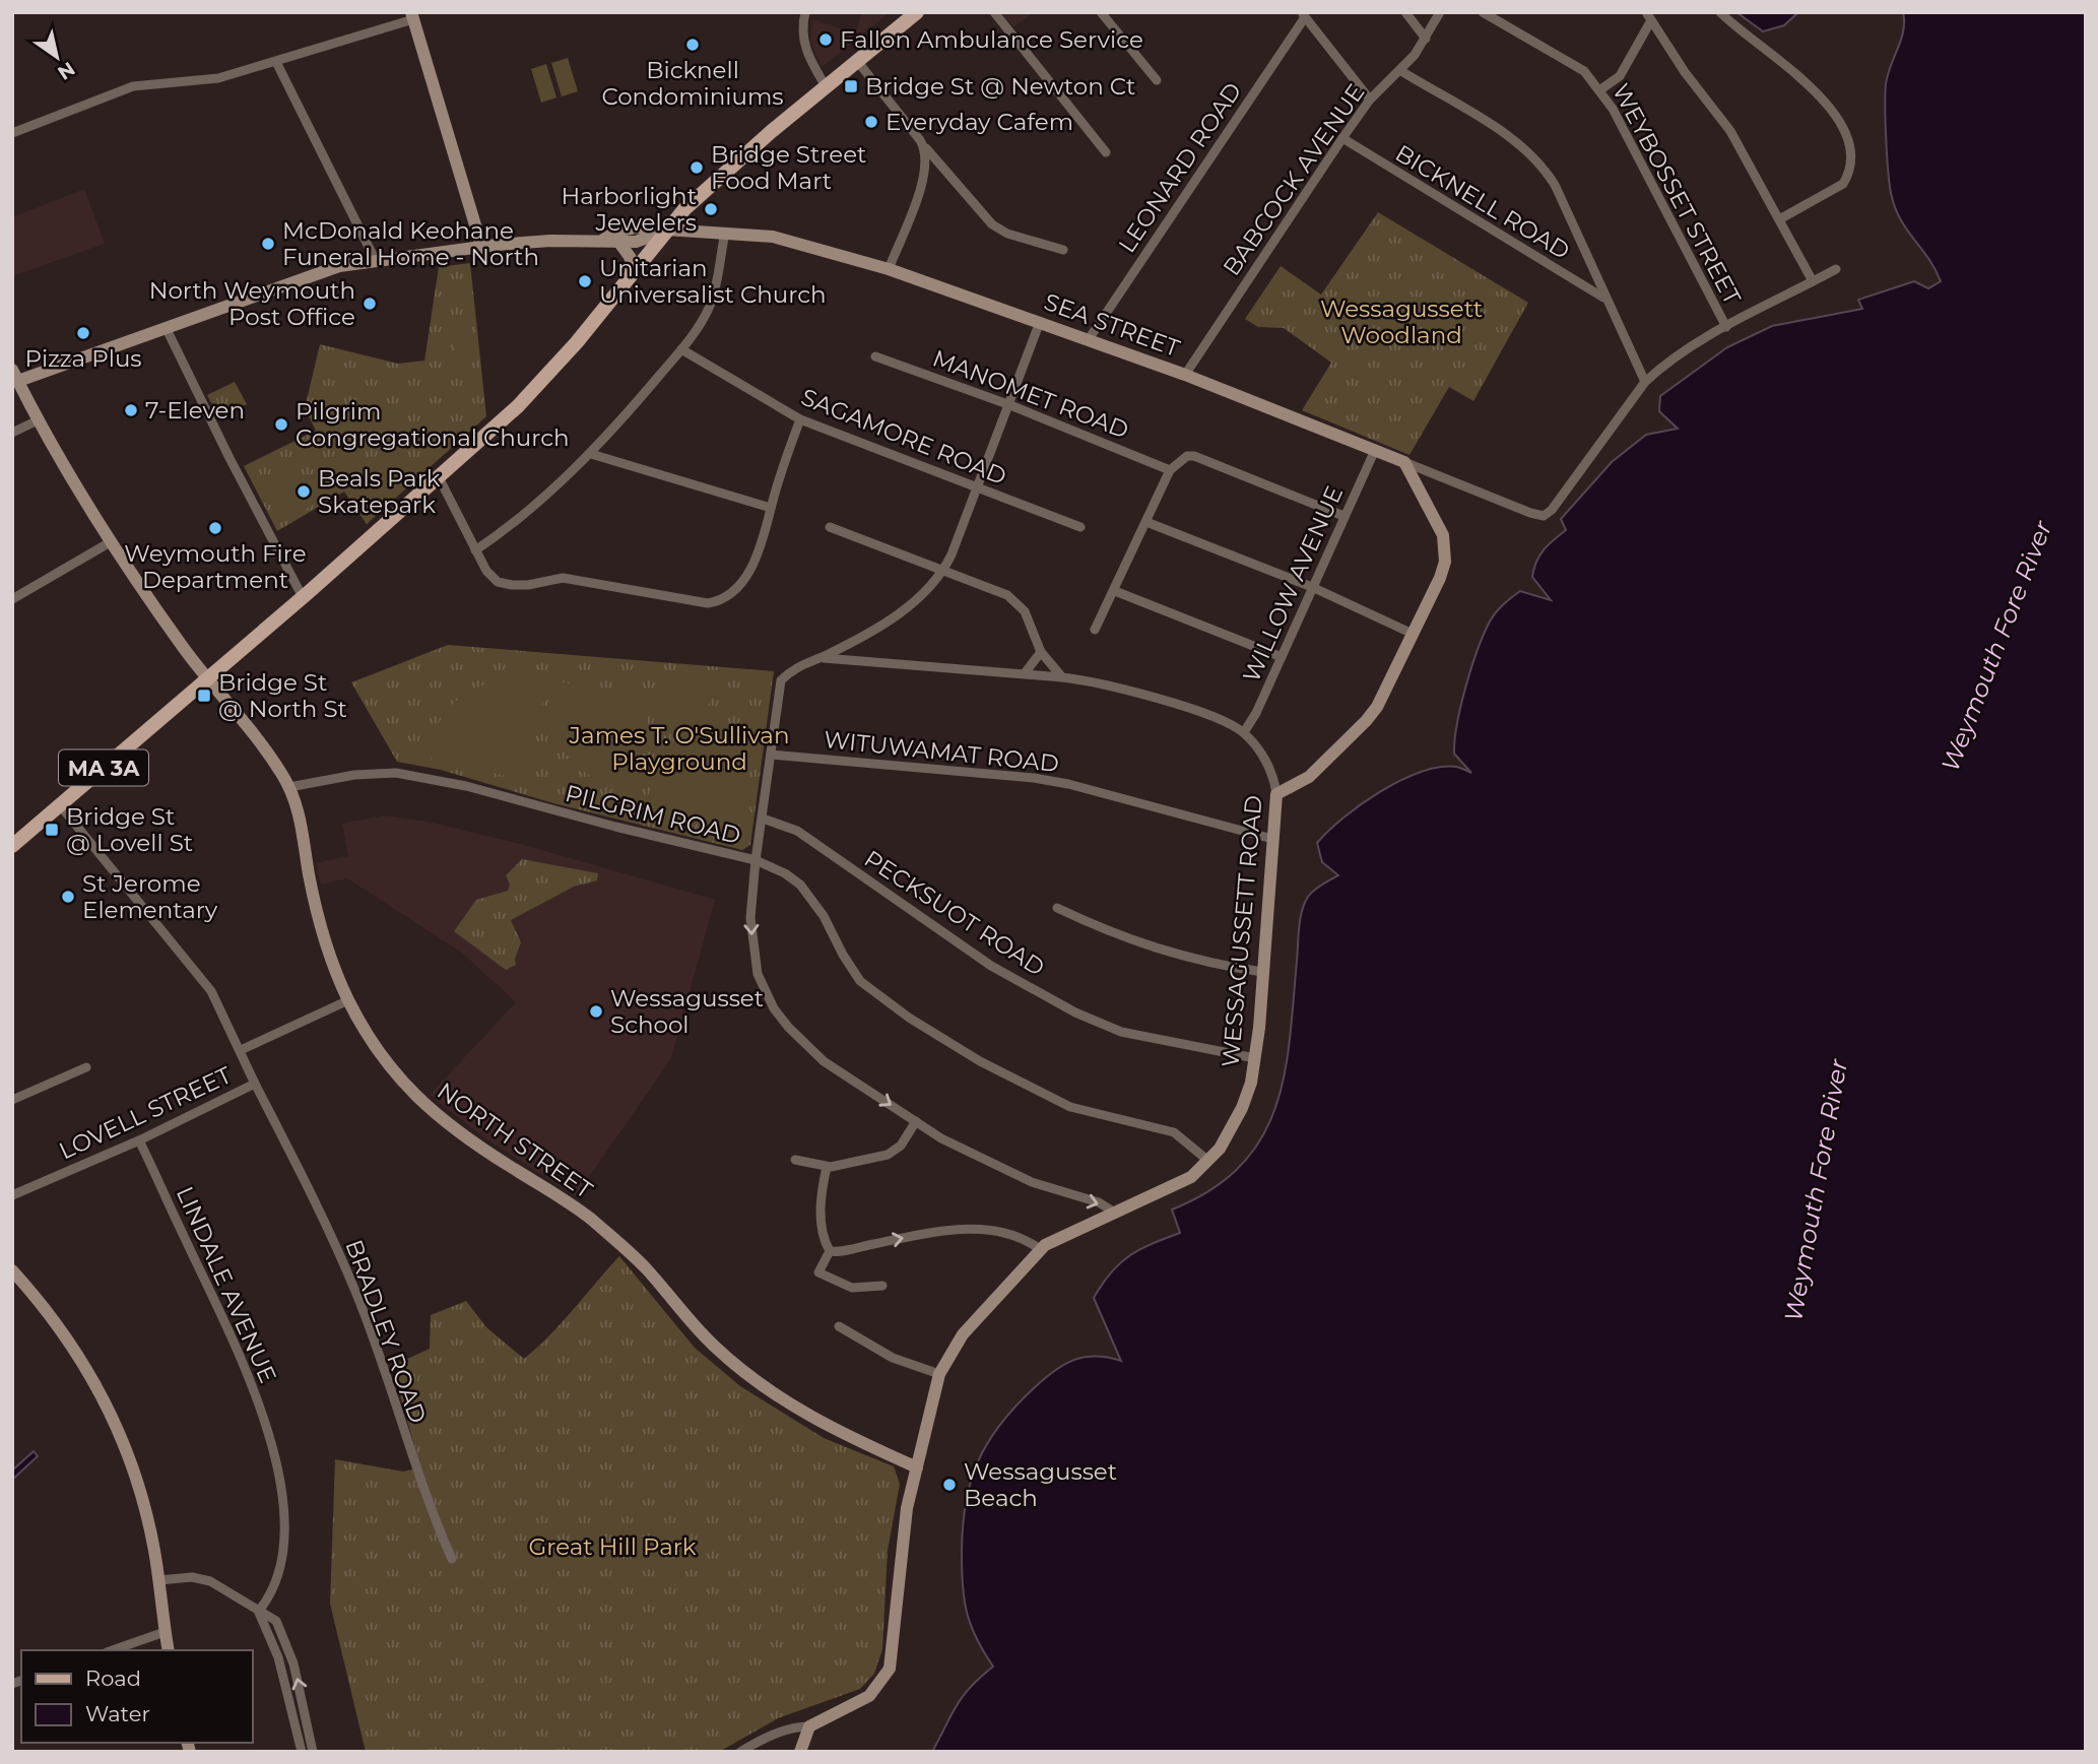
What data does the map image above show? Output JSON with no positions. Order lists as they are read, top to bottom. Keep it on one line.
{"streets":{"main road":["MA 3A"],"street":["LEONARD ROAD","BABCOCK AVENUE","WEYBOSSET STREET","BICKNELL ROAD","SEA STREET","MANOMET ROAD","SAGAMORE ROAD","WILLOW AVENUE","WITUWAMAT ROAD","PILGRIM ROAD","PECKSUOT ROAD","WESSAGUSSETT ROAD","LOVELL STREET","NORTH STREET","LINDALE AVENUE","BRADLEY ROAD"]},"crossings":[["LEONARD ROAD","SEA STREET"],["BABCOCK AVENUE","BICKNELL ROAD"],["BABCOCK AVENUE","SEA STREET"],["SEA STREET","WILLOW AVENUE"],["SEA STREET","MA 3A"],["SEA STREET","NORTH STREET"],["WILLOW AVENUE","WESSAGUSSETT ROAD"],["WITUWAMAT ROAD","WESSAGUSSETT ROAD"],["MA 3A","LOVELL STREET"],["MA 3A","NORTH STREET"],["PILGRIM ROAD","WESSAGUSSETT ROAD"],["PILGRIM ROAD","NORTH STREET"],["PECKSUOT ROAD","WESSAGUSSETT ROAD"],["WESSAGUSSETT ROAD","NORTH STREET"],["LOVELL STREET","LINDALE AVENUE"],["LOVELL STREET","BRADLEY ROAD"]],"one_way":["PILGRIM ROAD"],"water":["Weymouth Fore River"],"parks":["Wessagussett Woodland","James T. O'Sullivan Playground","Great Hill Park"],"places":{"other":["Fallon Ambulance Service","Bicknell Condominiums","Everyday Cafem","Bridge Street Food Mart","Harborlight Jewelers","McDonald Keohane Funeral Home - North","Unitarian Universalist Church","North Weymouth Post Office","Pizza Plus","7-Eleven","Pilgrim Congregational Church","Beals Park Skatepark","Weymouth Fire Department","St Jerome Elementary","Wessagusset School","Wessagusset Beach"],"transit":["Bridge St @ Newton Ct","Bridge St @ North St","Bridge St @ Lovell St"]},"legend":["Road","Water"],"north":"bottom right"}
